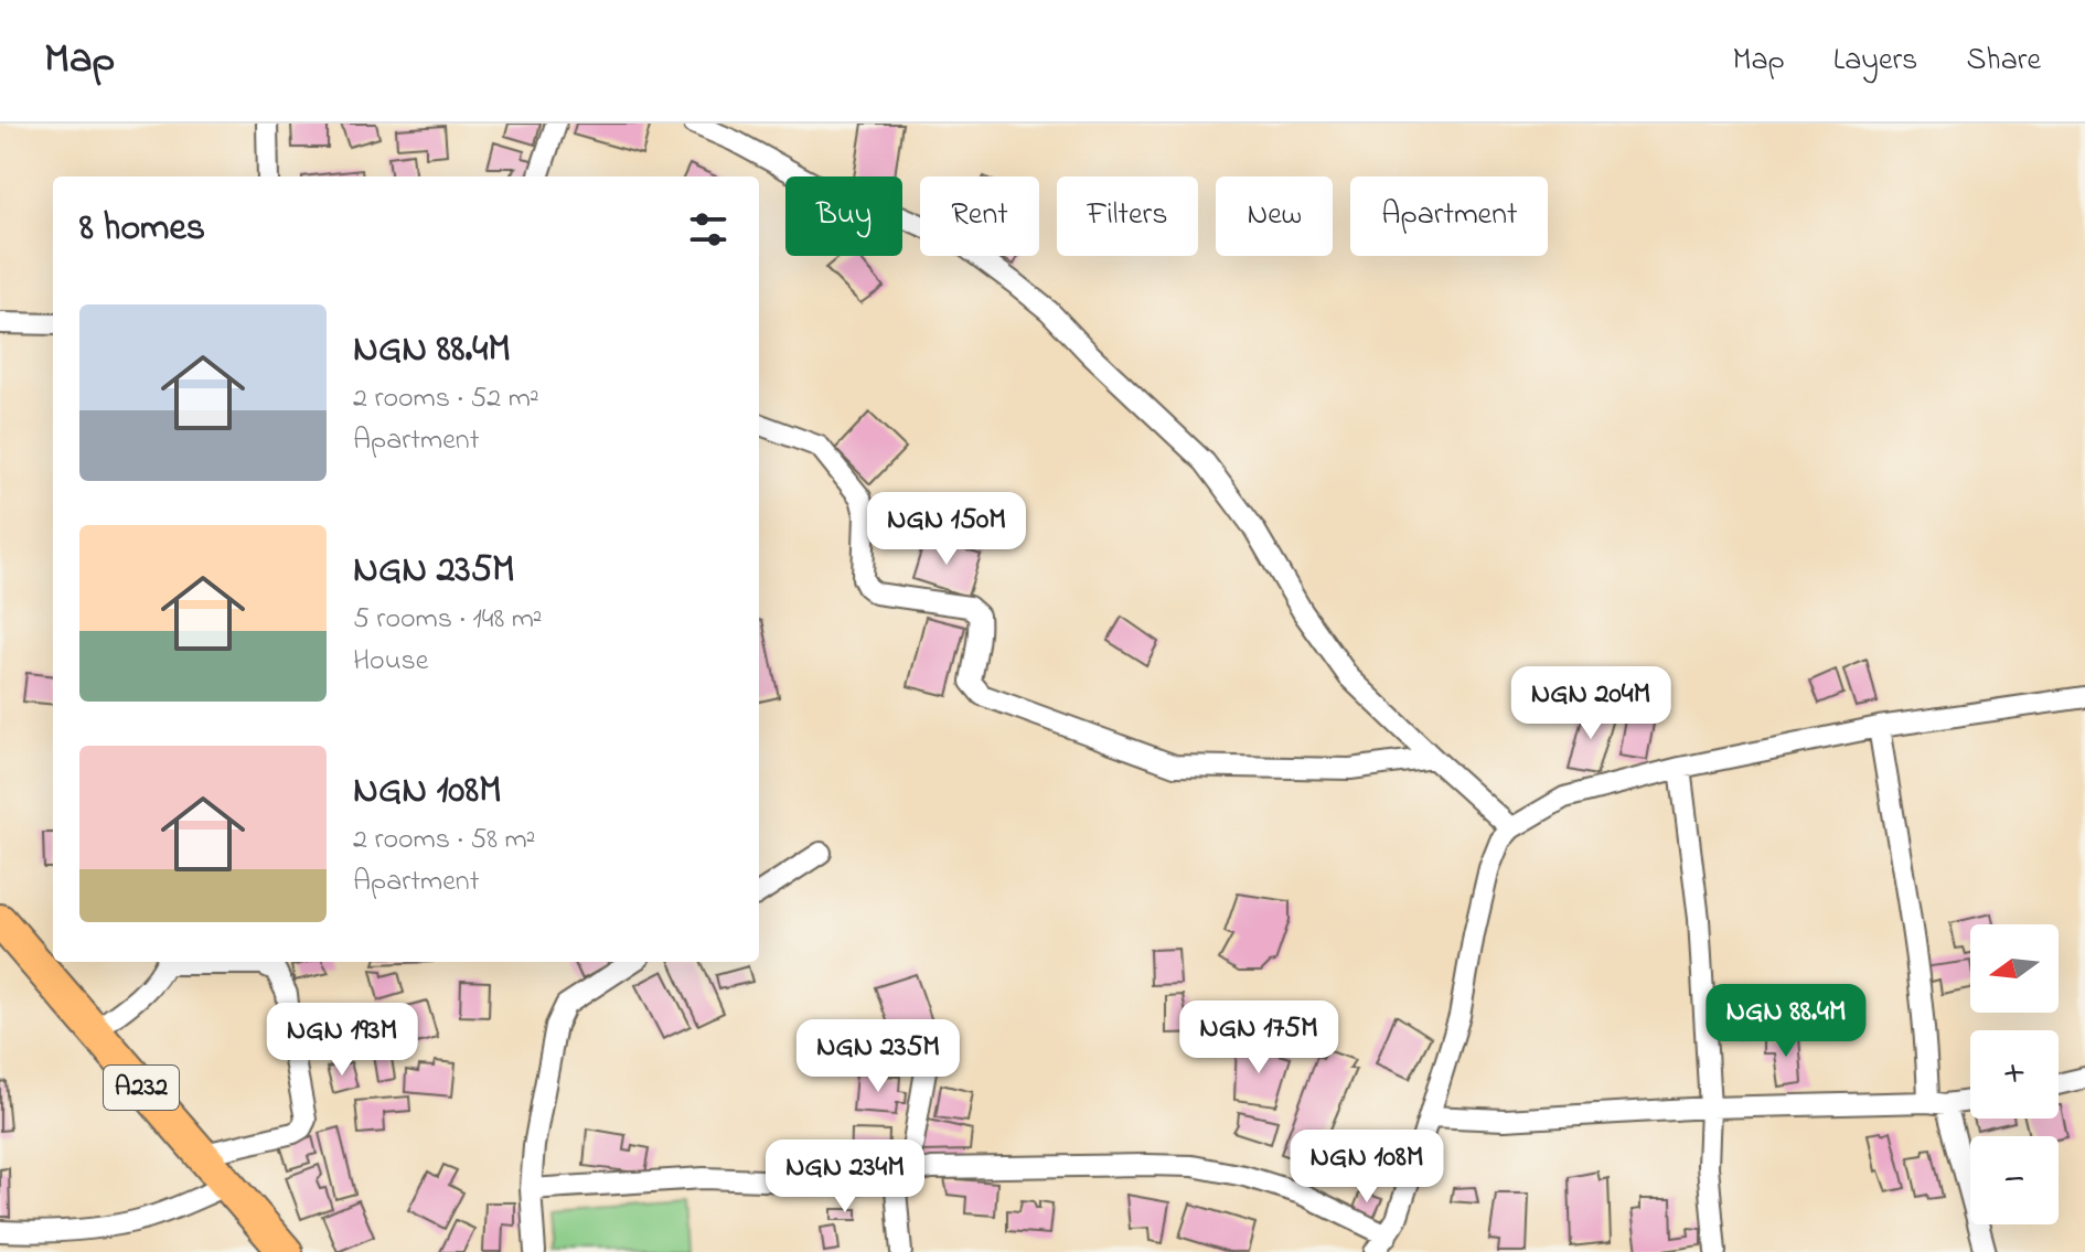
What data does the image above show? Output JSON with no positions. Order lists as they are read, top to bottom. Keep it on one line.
{"streets":{"main road":["A232"]},"north":"left","page":{"header":"Map","nav":["Map","Layers","Share"],"chip":["Buy","Rent","Filters","New","Apartment"],"heading":"8 homes","list":[{"name":"NGN 88.4M","note":"2 rooms · 52 m² · Apartment"},{"name":"NGN 235M","note":"5 rooms · 148 m² · House"},{"name":"NGN 108M","note":"2 rooms · 58 m² · Apartment"}],"price":["NGN 150M","NGN 204M","NGN 88.4M","NGN 175M","NGN 193M","NGN 235M","NGN 108M","NGN 234M"],"map_buttons":["+","−"]}}
